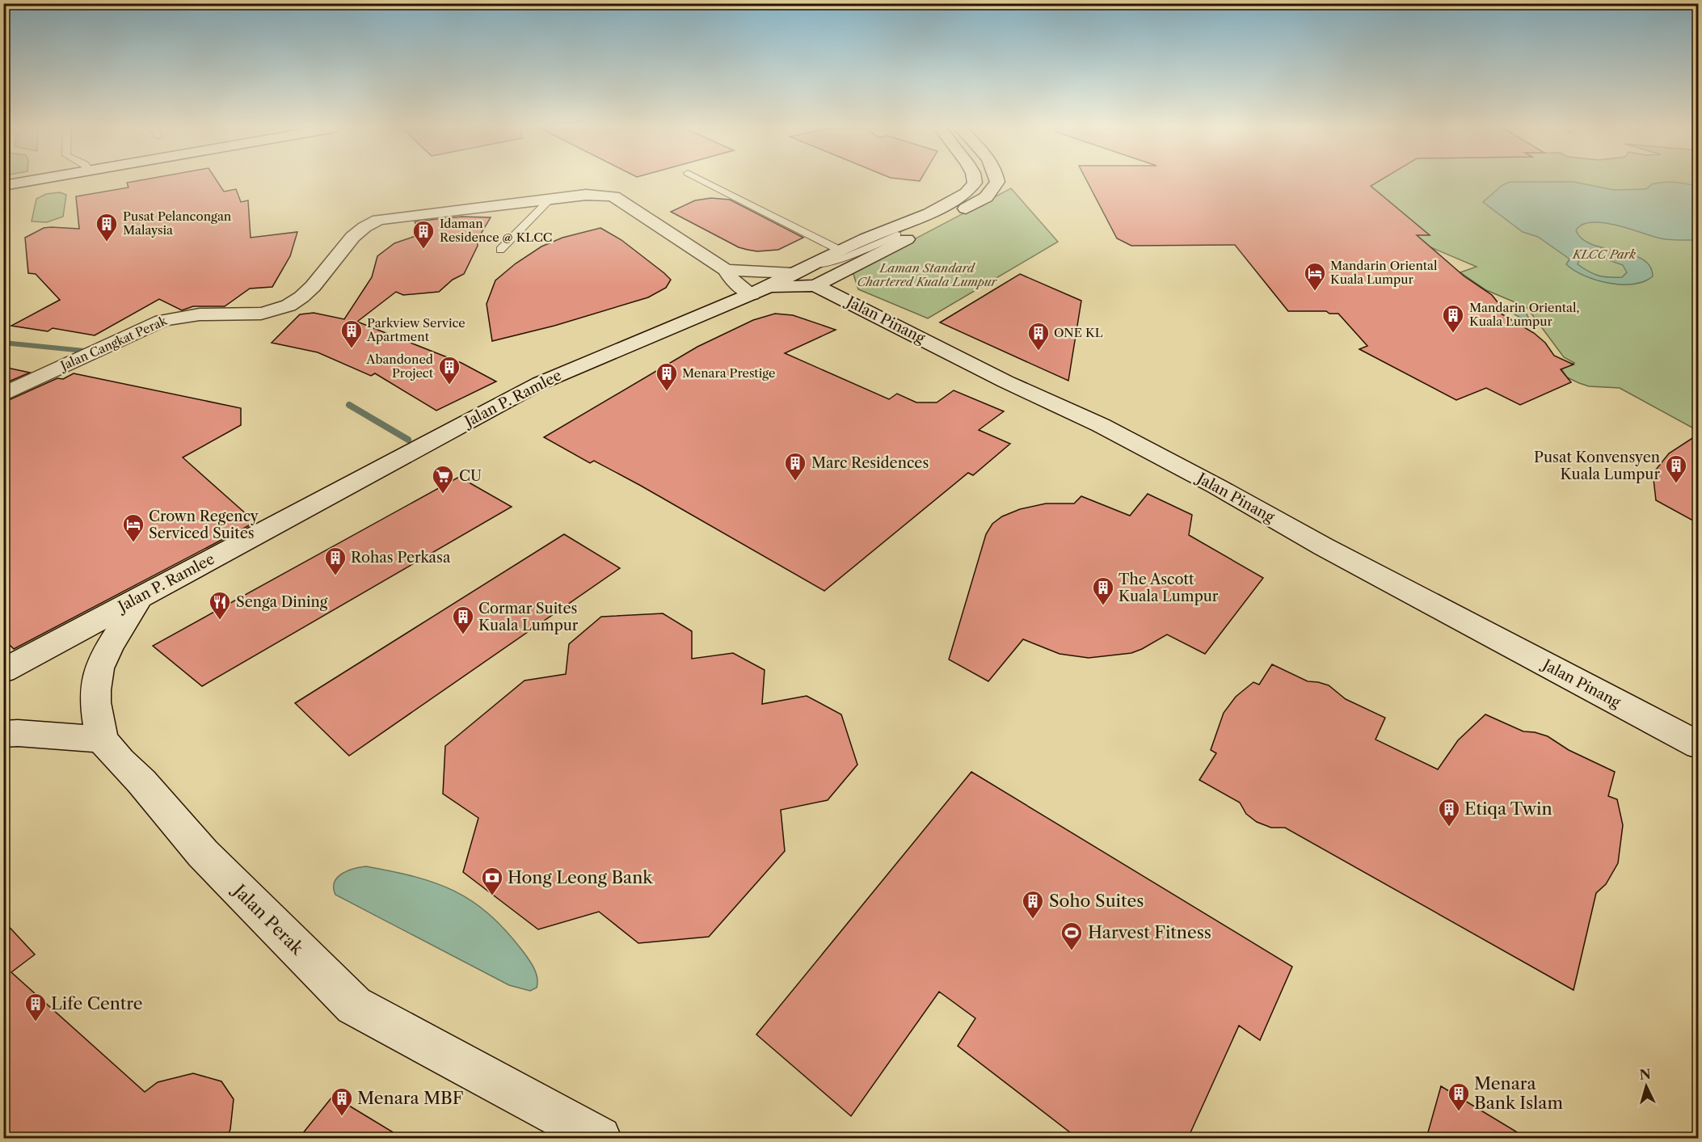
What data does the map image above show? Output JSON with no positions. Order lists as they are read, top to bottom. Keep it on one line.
{"streets":{"street":["Jalan Pinang","Jalan Cangkat Perak","Jalan P. Ramlee","Jalan Perak"]},"crossings":[["Jalan Pinang","Jalan Cangkat Perak"],["Jalan Pinang","Jalan P. Ramlee"],["Jalan Cangkat Perak","Jalan P. Ramlee"]],"parks":["KLCC Park","Laman Standard Chartered Kuala Lumpur"],"places":{"building":["Pusat Pelancongan Malaysia","Idaman Residence @ KLCC","Mandarin Oriental, Kuala Lumpur","Parkview Service Apartment","ONE KL","Abandoned Project","Menara Prestige","Marc Residences","Pusat Konvensyen Kuala Lumpur","Rohas Perkasa","The Ascott Kuala Lumpur","Cormar Suites Kuala Lumpur","Etiqa Twin","Soho Suites","Life Centre","Menara Bank Islam","Menara MBF"],"hotel":["Mandarin Oriental Kuala Lumpur","Crown Regency Serviced Suites"],"supermarket":["CU"],"restaurant":["Senga Dining"],"bank":["Hong Leong Bank"],"sports":["Harvest Fitness"]},"north":"top"}
